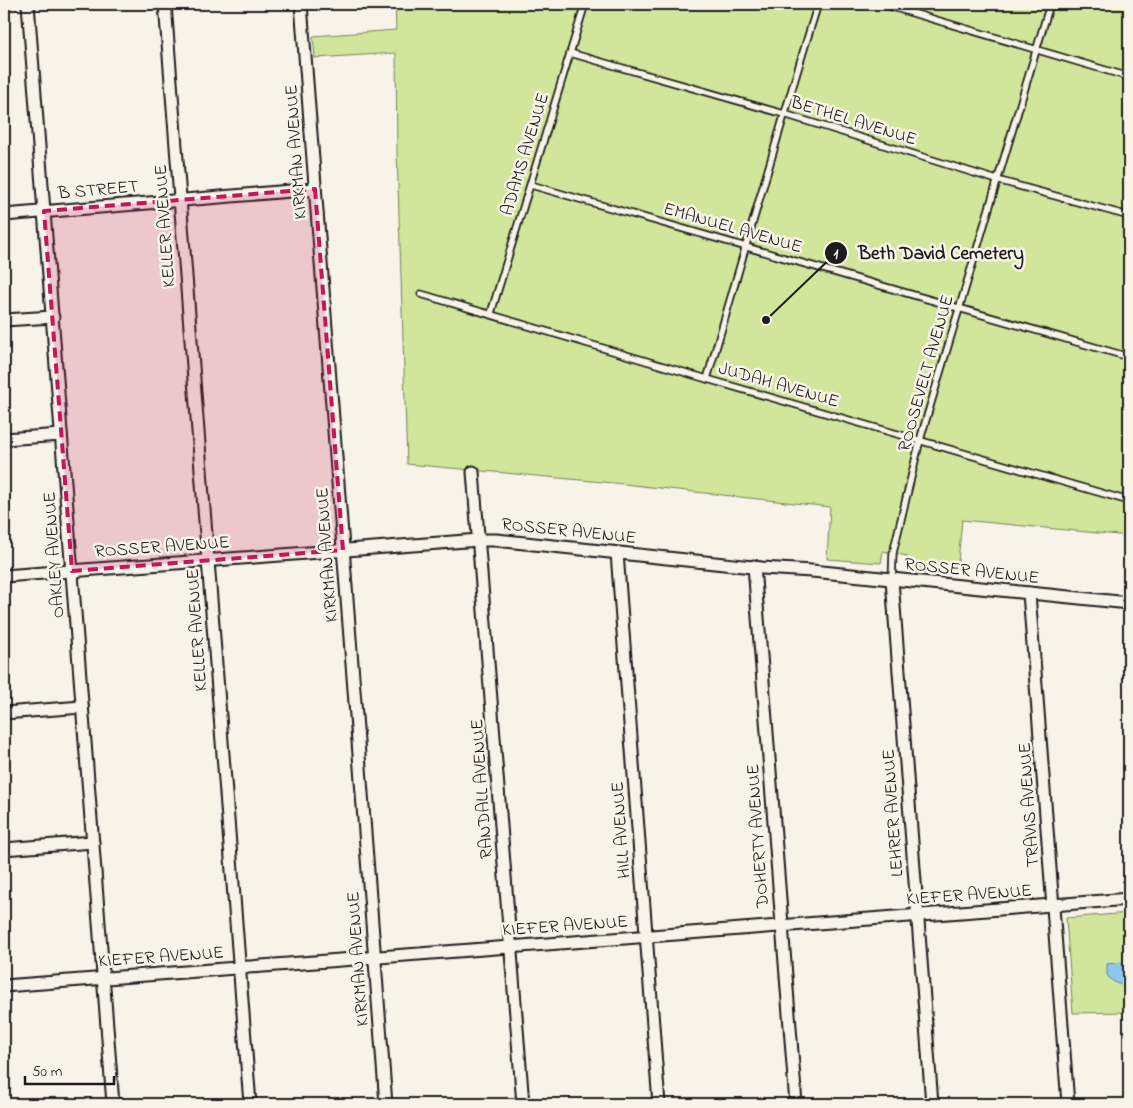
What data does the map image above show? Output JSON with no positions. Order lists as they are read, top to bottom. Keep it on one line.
{"streets":{"street":["KIRKMAN AVENUE","B STREET","KELLER AVENUE","ROSSER AVENUE","OAKLEY AVENUE","RANDALL AVENUE","TRAVIS AVENUE","LEHRER AVENUE","HILL AVENUE","DOHERTY AVENUE","KIEFER AVENUE"],"lane":["BETHEL AVENUE","ADAMS AVENUE","EMANUEL AVENUE","ROOSEVELT AVENUE","JUDAH AVENUE"]},"crossings":[["BETHEL AVENUE","ADAMS AVENUE"],["BETHEL AVENUE","ROOSEVELT AVENUE"],["KIRKMAN AVENUE","B STREET"],["KIRKMAN AVENUE","ROSSER AVENUE"],["KIRKMAN AVENUE","KIEFER AVENUE"],["ADAMS AVENUE","EMANUEL AVENUE"],["ADAMS AVENUE","JUDAH AVENUE"],["B STREET","KELLER AVENUE"],["B STREET","OAKLEY AVENUE"],["KELLER AVENUE","ROSSER AVENUE"],["KELLER AVENUE","KIEFER AVENUE"],["EMANUEL AVENUE","ROOSEVELT AVENUE"],["ROOSEVELT AVENUE","JUDAH AVENUE"],["ROOSEVELT AVENUE","ROSSER AVENUE"],["ROOSEVELT AVENUE","LEHRER AVENUE"],["ROSSER AVENUE","OAKLEY AVENUE"],["ROSSER AVENUE","RANDALL AVENUE"],["ROSSER AVENUE","TRAVIS AVENUE"],["ROSSER AVENUE","LEHRER AVENUE"],["ROSSER AVENUE","HILL AVENUE"],["ROSSER AVENUE","DOHERTY AVENUE"],["OAKLEY AVENUE","KIEFER AVENUE"],["RANDALL AVENUE","KIEFER AVENUE"],["TRAVIS AVENUE","KIEFER AVENUE"],["LEHRER AVENUE","KIEFER AVENUE"],["HILL AVENUE","KIEFER AVENUE"],["DOHERTY AVENUE","KIEFER AVENUE"]],"places":["Beth David Cemetery"],"scale_bar":"50 m"}
